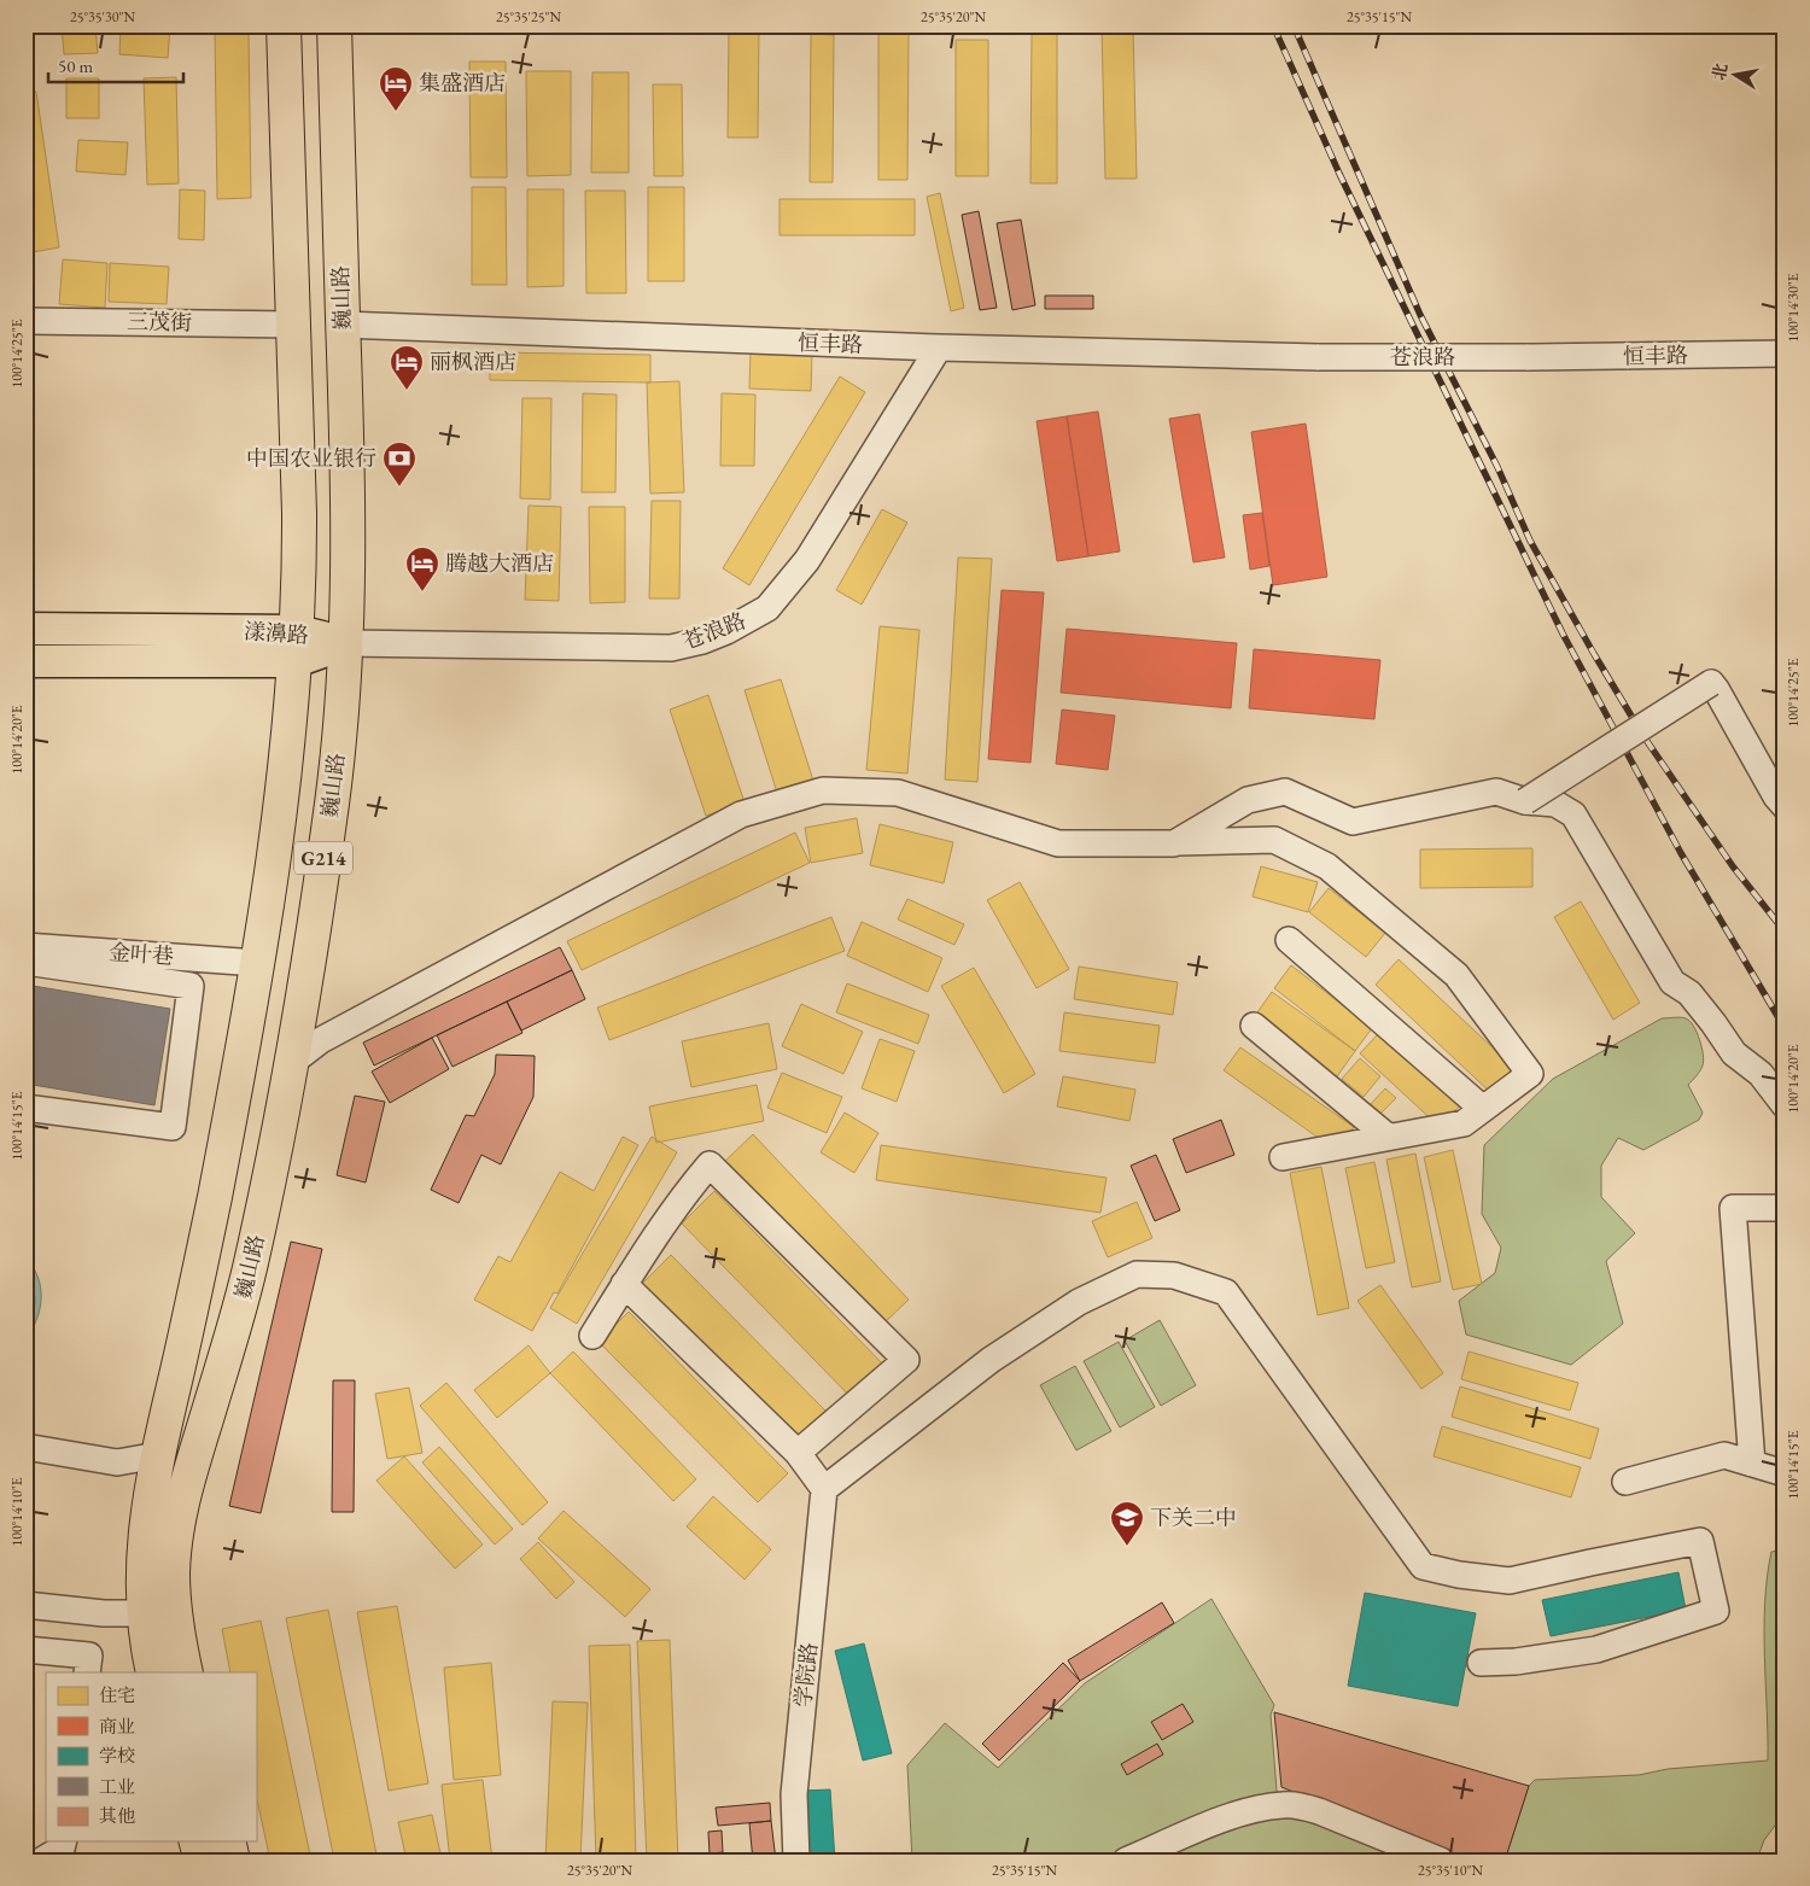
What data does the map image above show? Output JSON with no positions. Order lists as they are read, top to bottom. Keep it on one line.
{"streets":{"highway":["巍山路","G214"],"main road":["漾濞路"],"street":["三茂街","恒丰路","苍浪路","金叶巷","学院路"]},"crossings":[["巍山路","三茂街"],["巍山路","恒丰路"],["巍山路","苍浪路"],["巍山路","漾濞路"],["巍山路","金叶巷"],["恒丰路","苍浪路"],["苍浪路","漾濞路"]],"places":{"hotel":["集盛酒店","丽枫酒店","腾越大酒店"],"bank":["中国农业银行"],"school or university":["下关二中"]},"legend":["住宅","商业","学校","工业","其他"],"scale_bar":"50 m","north":"left","coordinates":["25°35'30\"N","25°35'25\"N","25°35'20\"N","25°35'15\"N","100°14'30\"E","100°14'25\"E","100°14'20\"E","100°14'15\"E","100°14'10\"E","25°35'10\"N"]}
